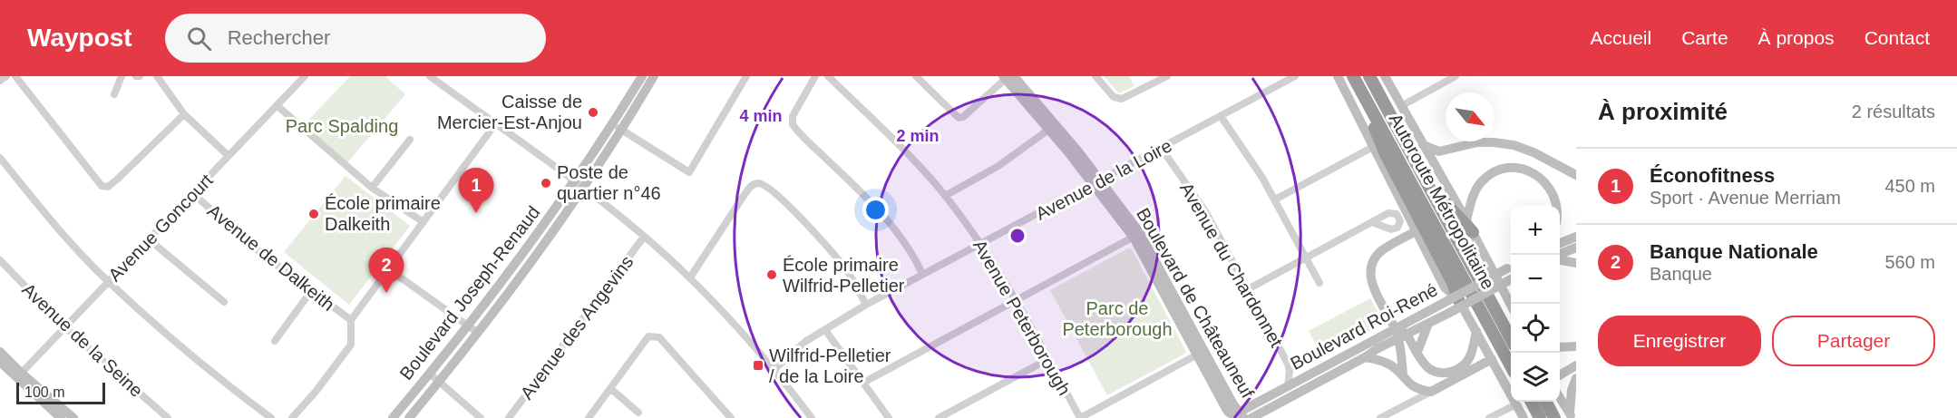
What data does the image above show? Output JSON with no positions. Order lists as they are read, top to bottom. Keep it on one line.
{"streets":{"highway":["Autoroute Métropolitaine"],"street":["Avenue de la Loire","Avenue Goncourt","Avenue de Dalkeith","Avenue du Chardonnet","Boulevard Joseph-Renaud","Boulevard de Châteauneuf","Avenue Peterborough","Boulevard Roi-René","Avenue des Angevins","Avenue de la Seine"]},"crossings":[["Avenue de la Loire","Avenue du Chardonnet"],["Avenue de la Loire","Boulevard de Châteauneuf"],["Avenue de la Loire","Avenue Peterborough"],["Avenue Goncourt","Avenue de Dalkeith"],["Avenue Goncourt","Avenue de la Seine"],["Avenue du Chardonnet","Boulevard Roi-René"],["Boulevard de Châteauneuf","Boulevard Roi-René"]],"parks":["Parc Spalding","Parc de Peterborough"],"places":{"other":["Caisse de Mercier-Est-Anjou","Poste de quartier n°46","École primaire Dalkeith","École primaire Wilfrid-Pelletier"],"transit":["Wilfrid-Pelletier / de la Loire"]},"scale_bar":"100 m","north":"bottom right","page":{"header":"Waypost","search":"Rechercher","nav":["Accueil","Carte","À propos","Contact"],"heading":["À proximité","2 résultats"],"list":[{"mark":"1","name":"Éconofitness","note":"Sport · Avenue Merriam","value":"450 m"},{"mark":"2","name":"Banque Nationale","note":"Banque","value":"560 m"}],"pins":["1","2"],"map_buttons":["+","−"],"buttons":["Enregistrer","Partager"],"scale":"100 m"},"rings":["4 min","2 min"]}
